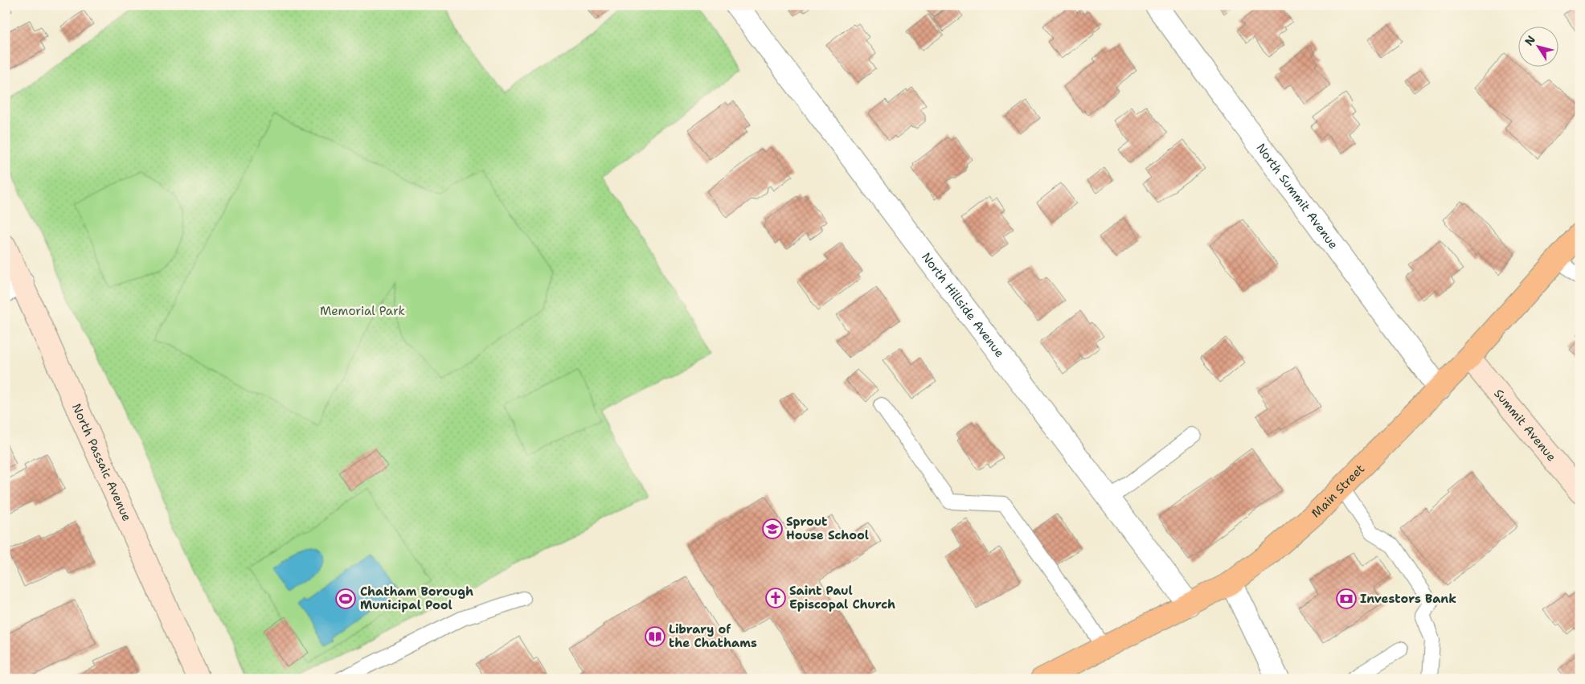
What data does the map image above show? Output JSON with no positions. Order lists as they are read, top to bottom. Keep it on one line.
{"streets":{"main road":["Summit Avenue","North Passaic Avenue","Main Street"],"street":["North Summit Avenue","North Hillside Avenue"]},"crossings":[["North Summit Avenue","Main Street"],["North Hillside Avenue","Main Street"],["Summit Avenue","Main Street"]],"parks":["Memorial Park"],"places":{"school or university":["Sprout House School"],"church":["Saint Paul Episcopal Church"],"sports":["Chatham Borough Municipal Pool"],"bank":["Investors Bank"],"library":["Library of the Chathams"]},"north":"top left"}
